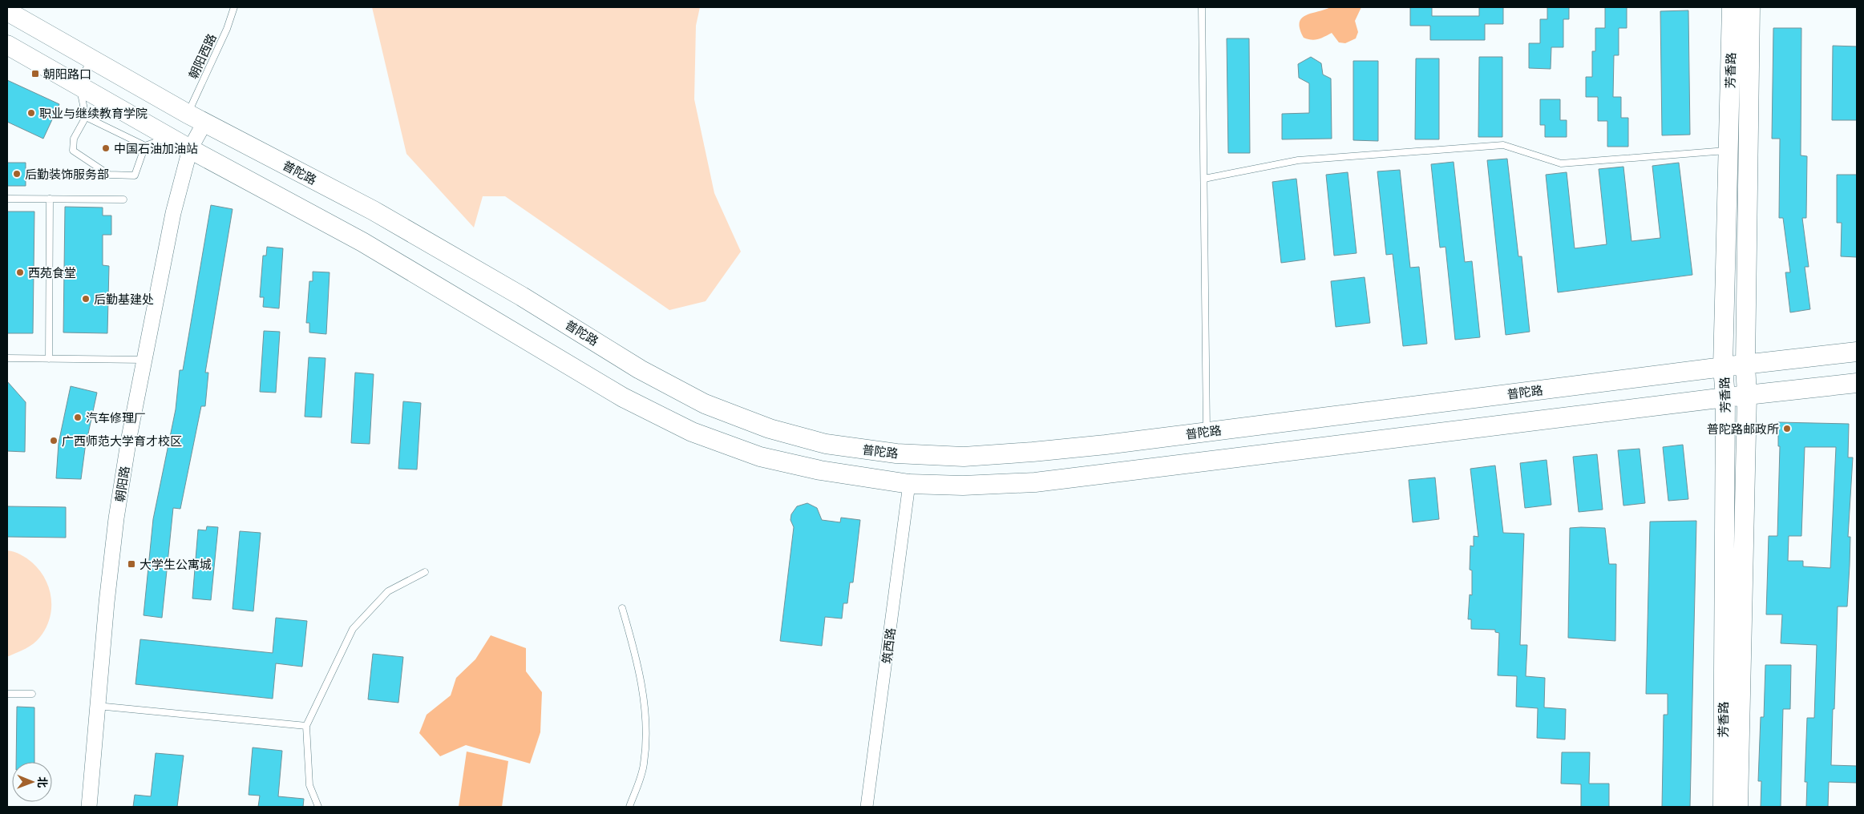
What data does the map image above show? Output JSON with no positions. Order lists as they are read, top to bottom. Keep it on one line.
{"streets":{"main road":["芳香路","普陀路"],"street":["朝阳路","筑西路"],"lane":["朝阳西路"]},"crossings":[["朝阳西路","普陀路"],["朝阳西路","朝阳路"],["芳香路","普陀路"],["普陀路","朝阳路"]],"places":{"transit":["朝阳路口","大学生公寓城"],"other":["职业与继续教育学院","中国石油加油站","后勤装饰服务部","西苑食堂","后勤基建处","汽车修理厂","普陀路邮政所","广西师范大学育才校区"]},"north":"right"}
